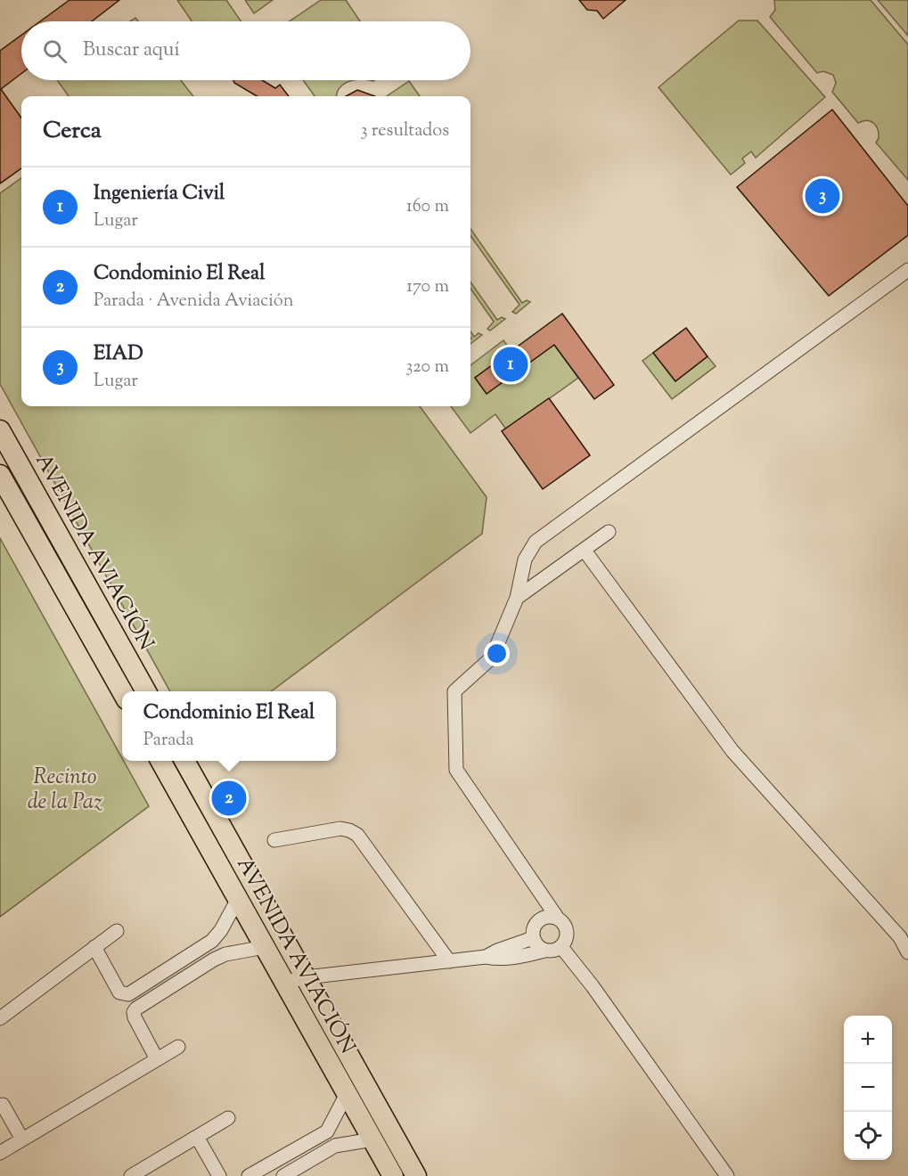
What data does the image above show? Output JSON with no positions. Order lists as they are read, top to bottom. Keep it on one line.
{"streets":{"main road":["AVENIDA AVIACIÓN"]},"parks":["Recinto de la Paz"],"page":{"search":"Buscar aquí","heading":["Cerca","3 resultados"],"list":[{"mark":"1","name":"Ingeniería Civil","note":"Lugar","value":"160 m"},{"mark":"2","name":"Condominio El Real","note":"Parada · Avenida Aviación","value":"170 m"},{"mark":"3","name":"EIAD","note":"Lugar","value":"320 m"}],"pins":["3","1","2"],"popup":["Condominio El Real","Parada"],"map_buttons":["+","−"]}}
